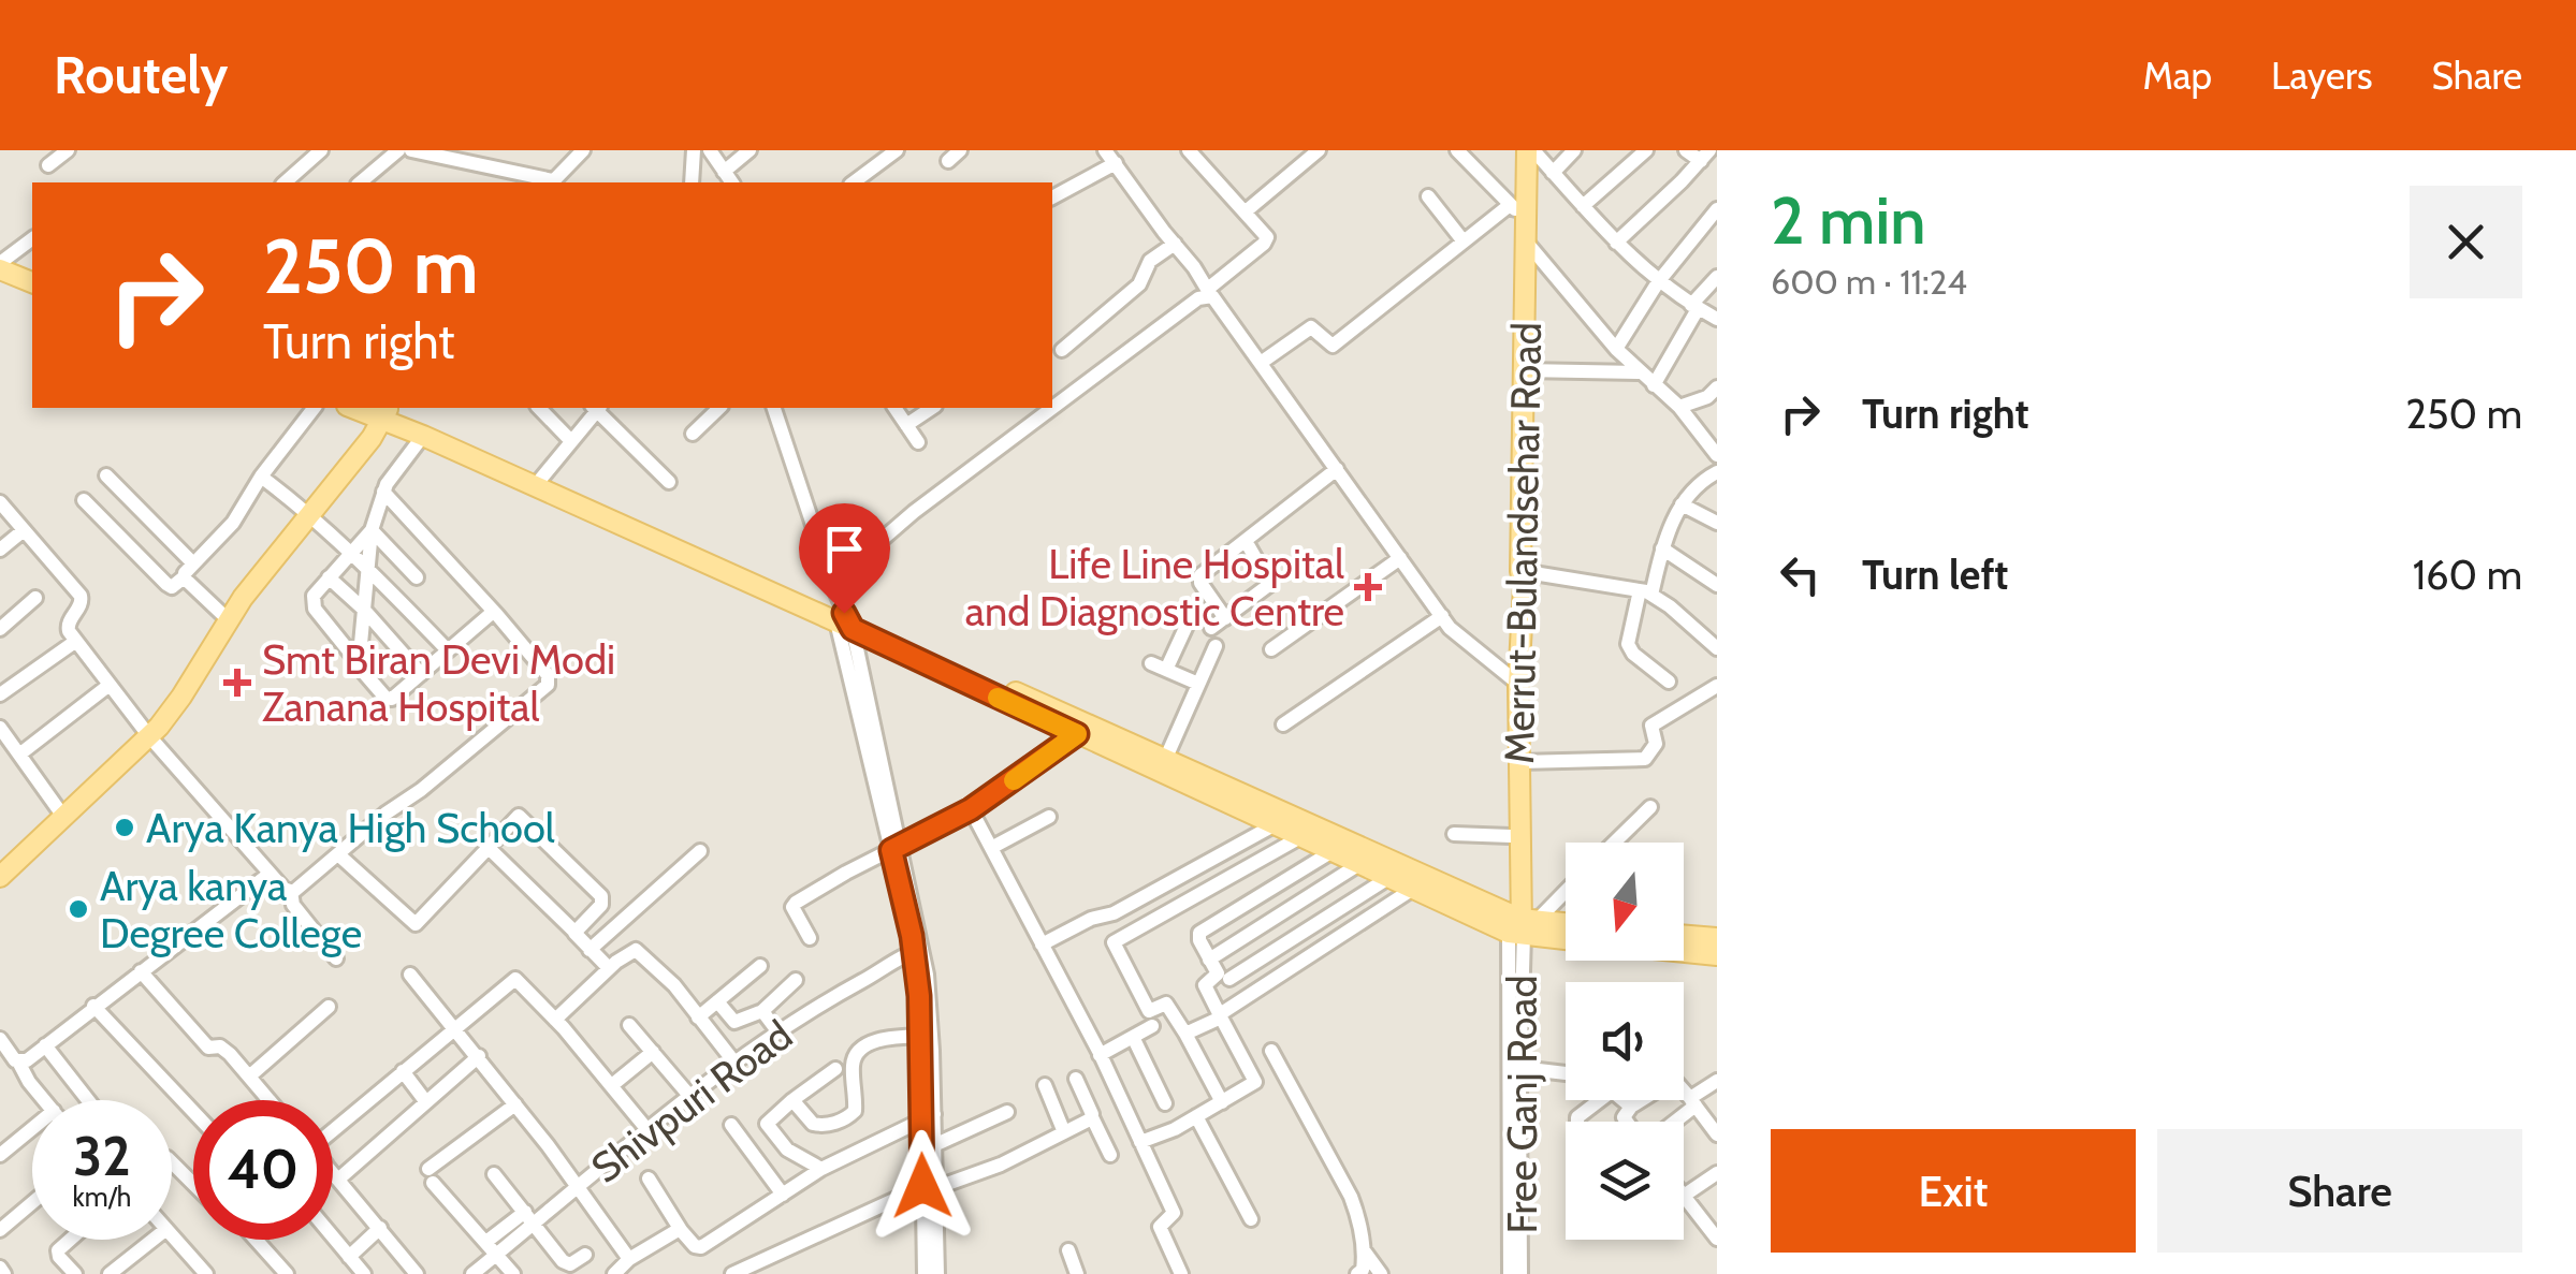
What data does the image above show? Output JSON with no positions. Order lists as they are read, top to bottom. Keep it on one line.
{"streets":{"main road":["Merrut-Bulandsehar Road"],"street":["Shivpuri Road","Free Ganj Road"]},"crossings":[["Merrut-Bulandsehar Road","Free Ganj Road"]],"places":{"health":["Life Line Hospital and Diagnostic Centre","Smt Biran Devi Modi Zanana Hospital"],"other":["Arya Kanya High School","Arya kanya Degree College"]},"north":"bottom","page":{"header":"Routely","nav":["Map","Layers","Share"],"heading":["2 min","600 m · 11:24"],"turn":["250 m","Turn right"],"list":[{"name":"Turn right","value":"250 m"},{"name":"Turn left","value":"160 m"}],"speed":"32 km/h","limit":"40","buttons":["Exit","Share"]}}
